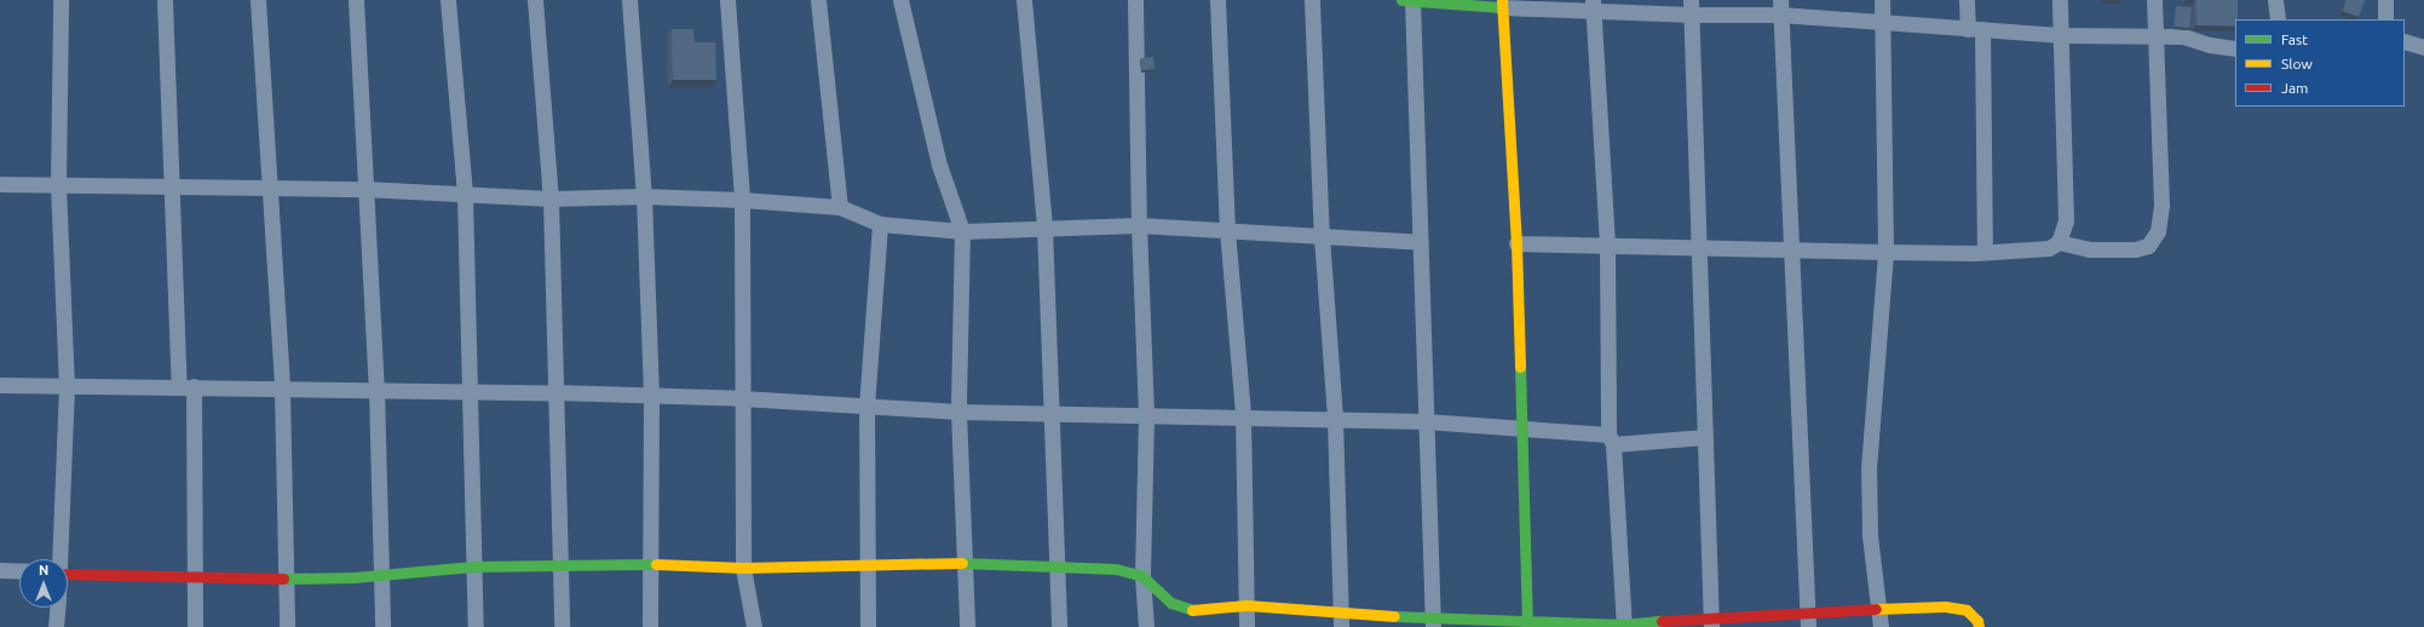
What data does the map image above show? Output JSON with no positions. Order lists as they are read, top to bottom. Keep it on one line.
{"legend":["Fast","Slow","Jam"],"north":"top"}
